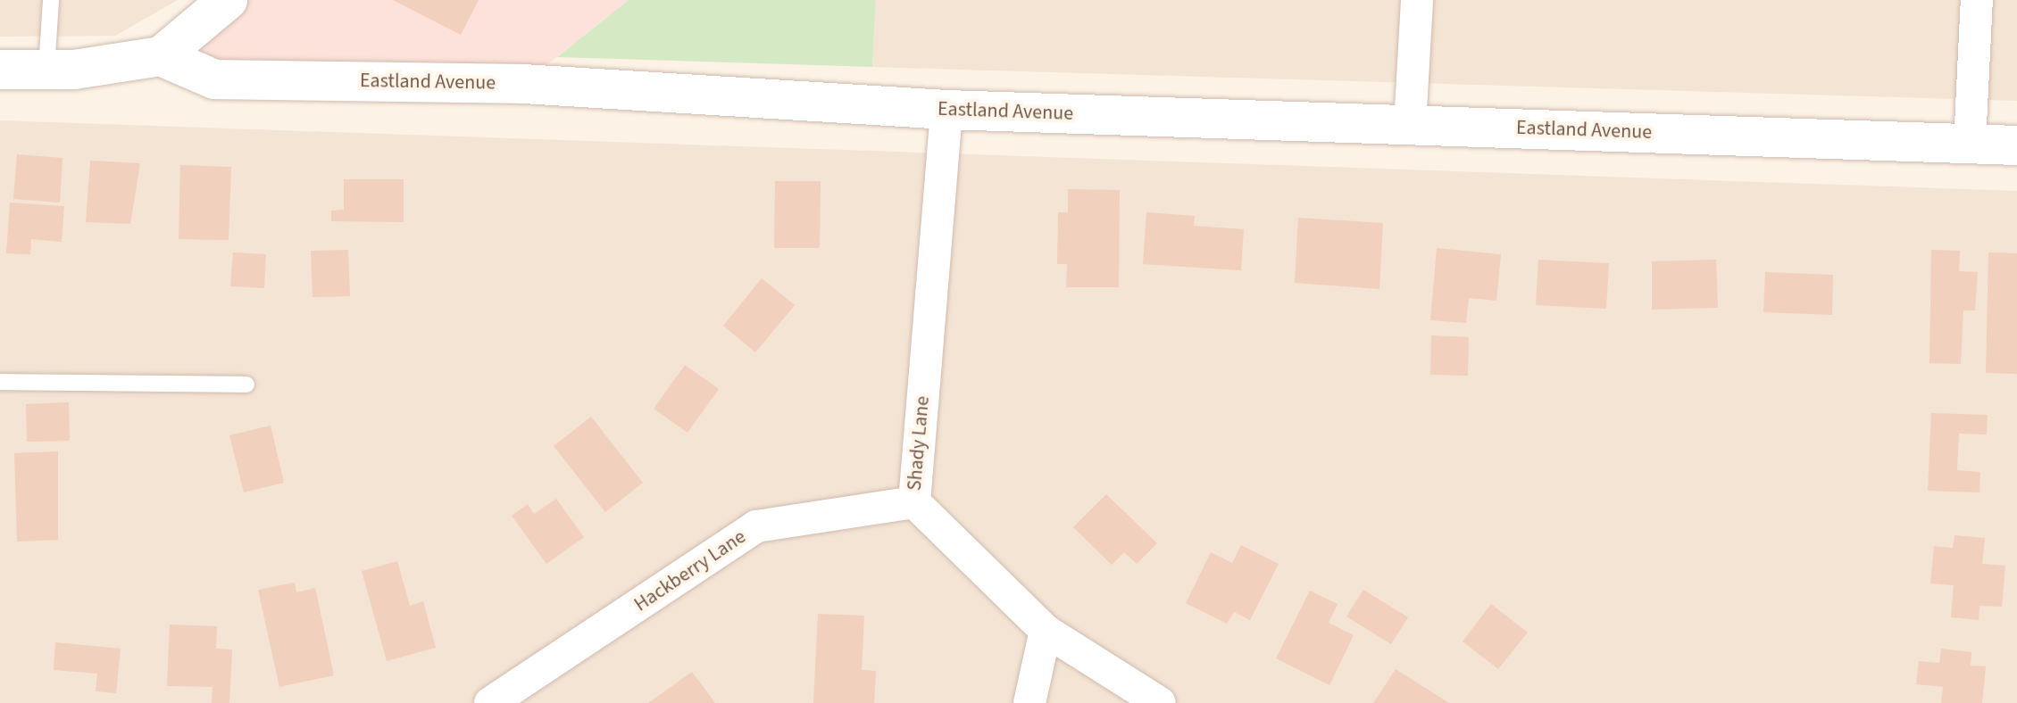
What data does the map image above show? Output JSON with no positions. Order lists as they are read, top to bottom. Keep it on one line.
{"streets":{"street":["Eastland Avenue","Shady Lane","Hackberry Lane"]},"crossings":[["Eastland Avenue","Shady Lane"],["Shady Lane","Hackberry Lane"]]}
